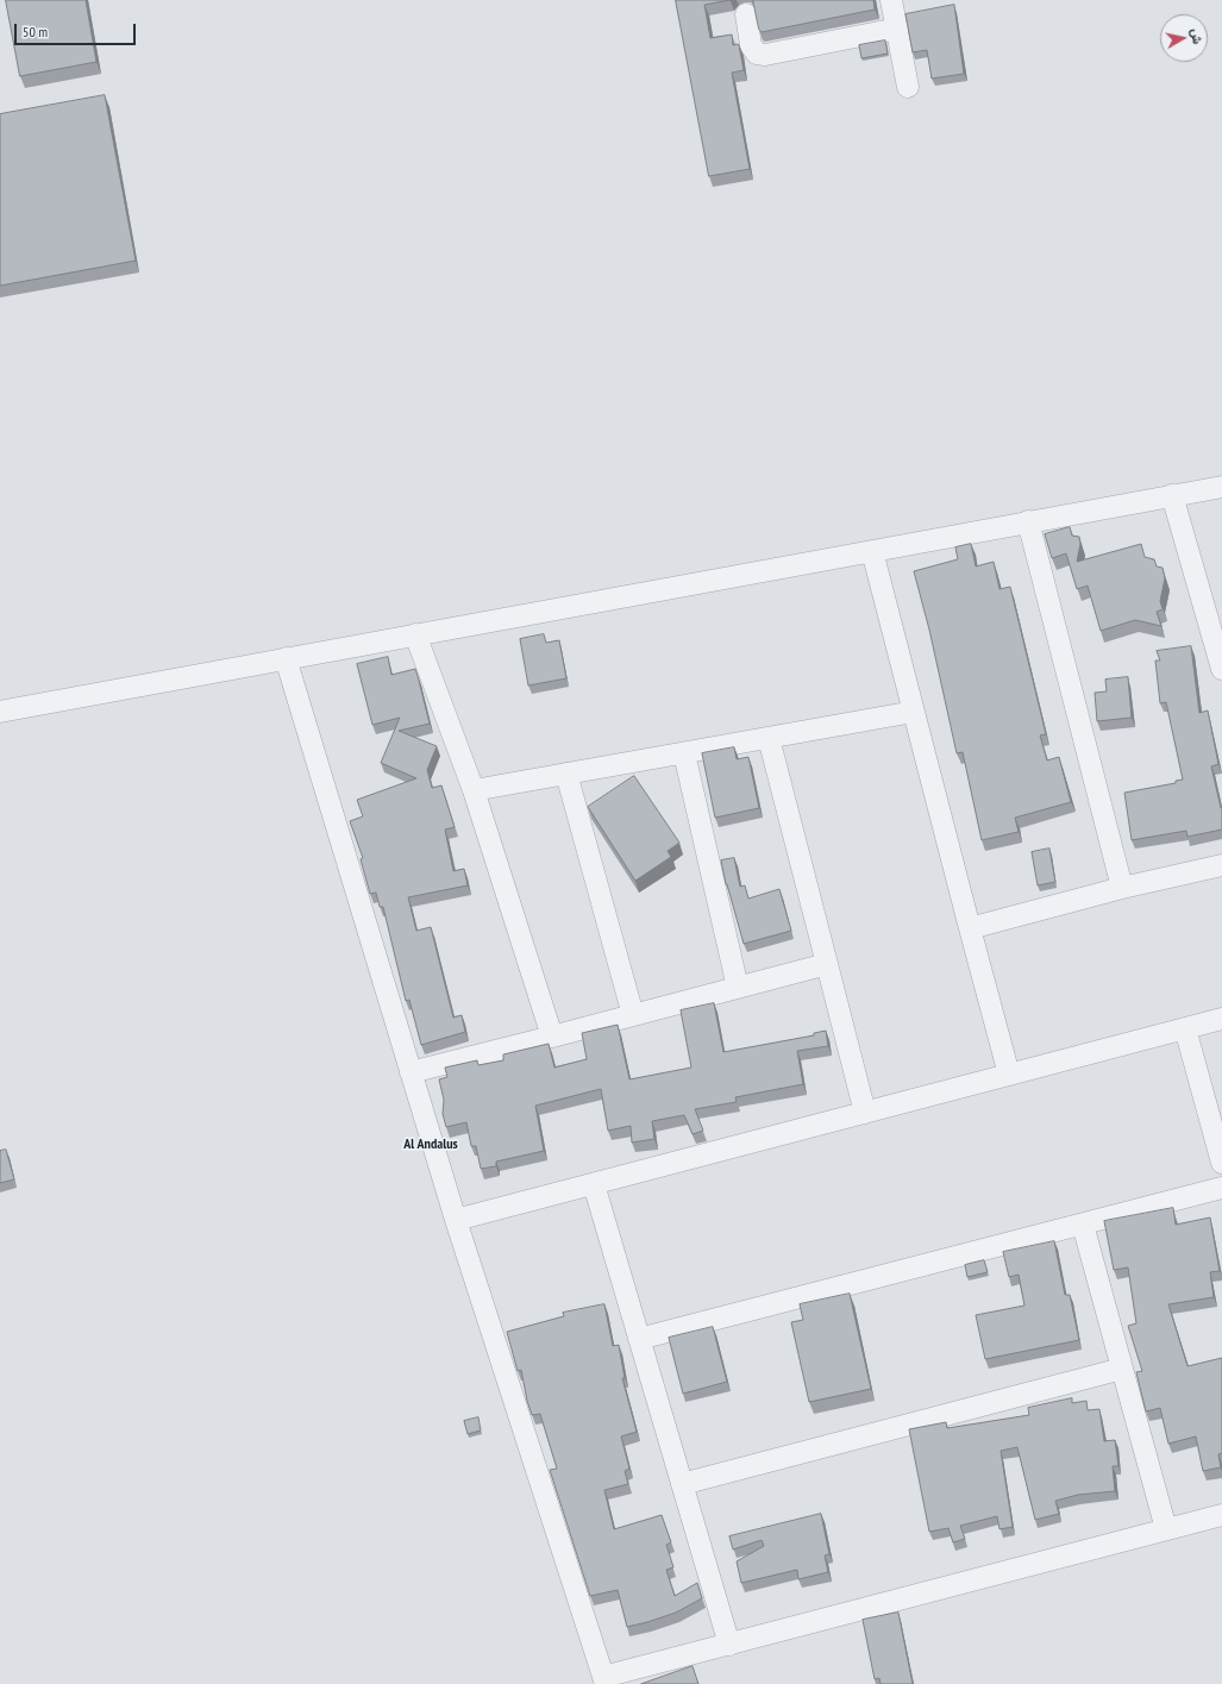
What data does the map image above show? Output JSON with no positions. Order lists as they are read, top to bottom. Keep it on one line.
{"districts":["Al Andalus"],"scale_bar":"50 m","north":"right"}
